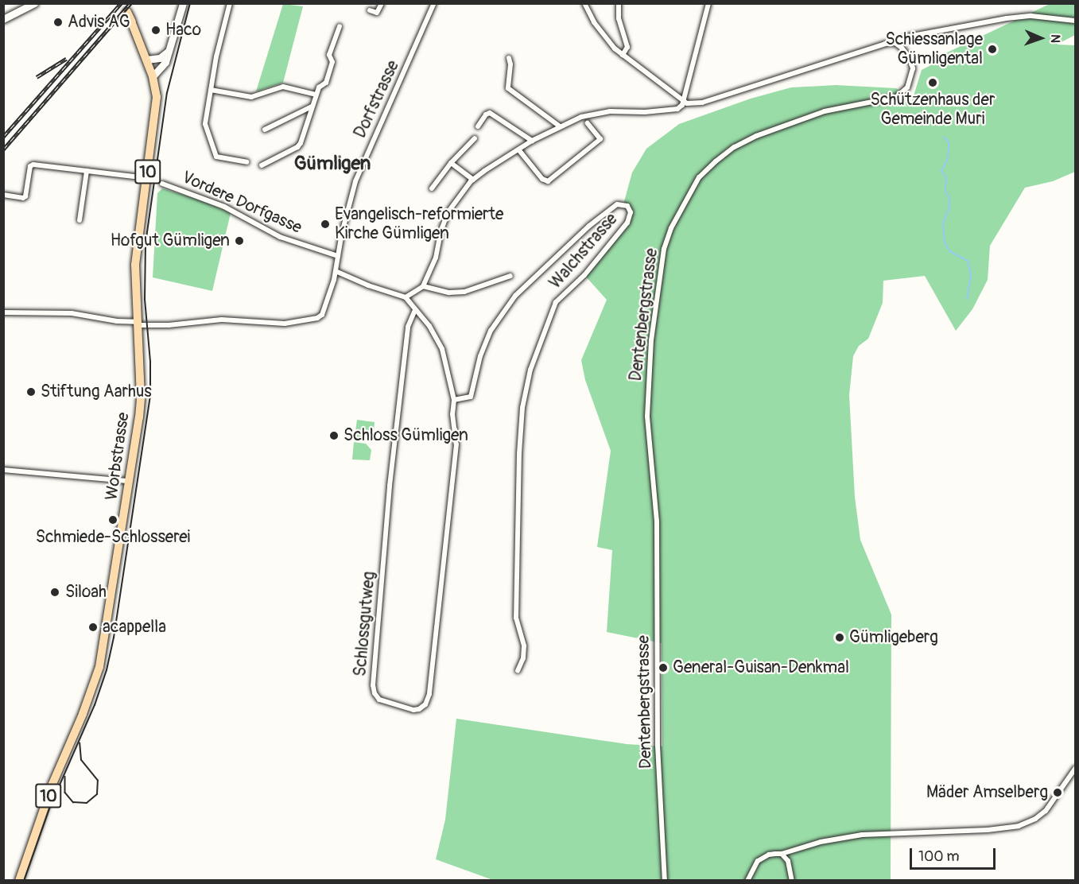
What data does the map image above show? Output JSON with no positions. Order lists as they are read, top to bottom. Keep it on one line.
{"streets":{"main road":["10","Worbstrasse"],"street":["Dorfstrasse","Vordere Dorfgasse","Walchstrasse","Dentenbergstrasse","Schlossgutweg"]},"crossings":[["Dorfstrasse","Vordere Dorfgasse"],["Dorfstrasse","Worbstrasse"],["Walchstrasse","Schlossgutweg"]],"districts":["Gümligen"],"places":["Advis AG","Haco","Schiessanlage Gümligental","Schützenhaus der Gemeinde Muri","Evangelisch-reformierte Kirche Gümligen","Hofgut Gümligen","Stiftung Aarhus","Schloss Gümligen","Schmiede-Schlosserei","Siloah","acappella","Gümligeberg","General-Guisan-Denkmal","Mäder Amselberg"],"scale_bar":"100 m","north":"right"}
